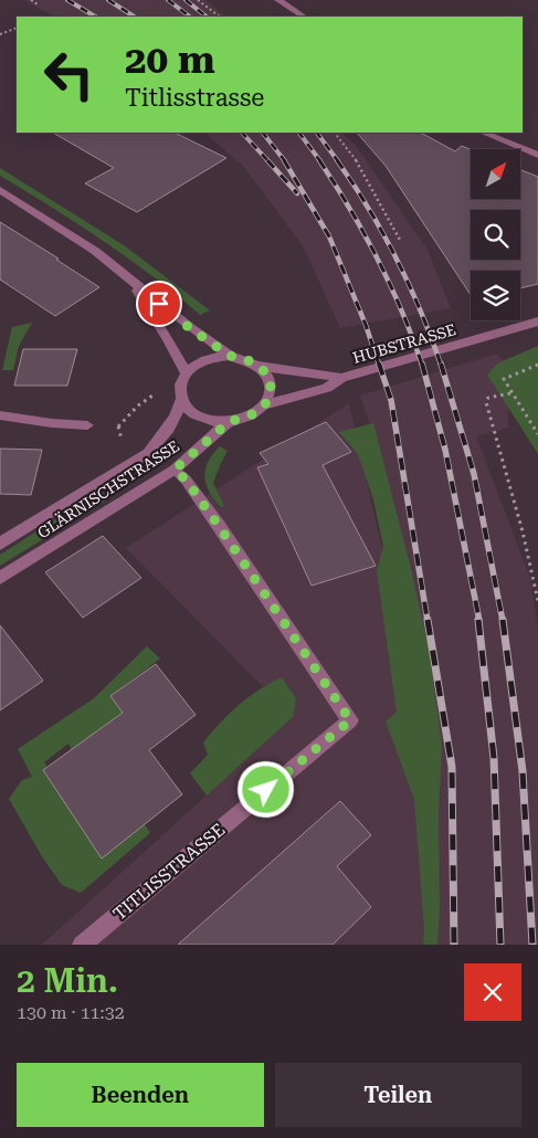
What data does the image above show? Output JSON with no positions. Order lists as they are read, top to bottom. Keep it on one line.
{"streets":{"street":["HUBSTRASSE","GLÄRNISCHSTRASSE","TITLISSTRASSE"]},"crossings":[["HUBSTRASSE","GLÄRNISCHSTRASSE"],["GLÄRNISCHSTRASSE","TITLISSTRASSE"]],"north":"top right","page":{"turn":["20 m","Titlisstrasse"],"heading":["2 Min.","130 m · 11:32"],"buttons":["Beenden","Teilen"]}}
